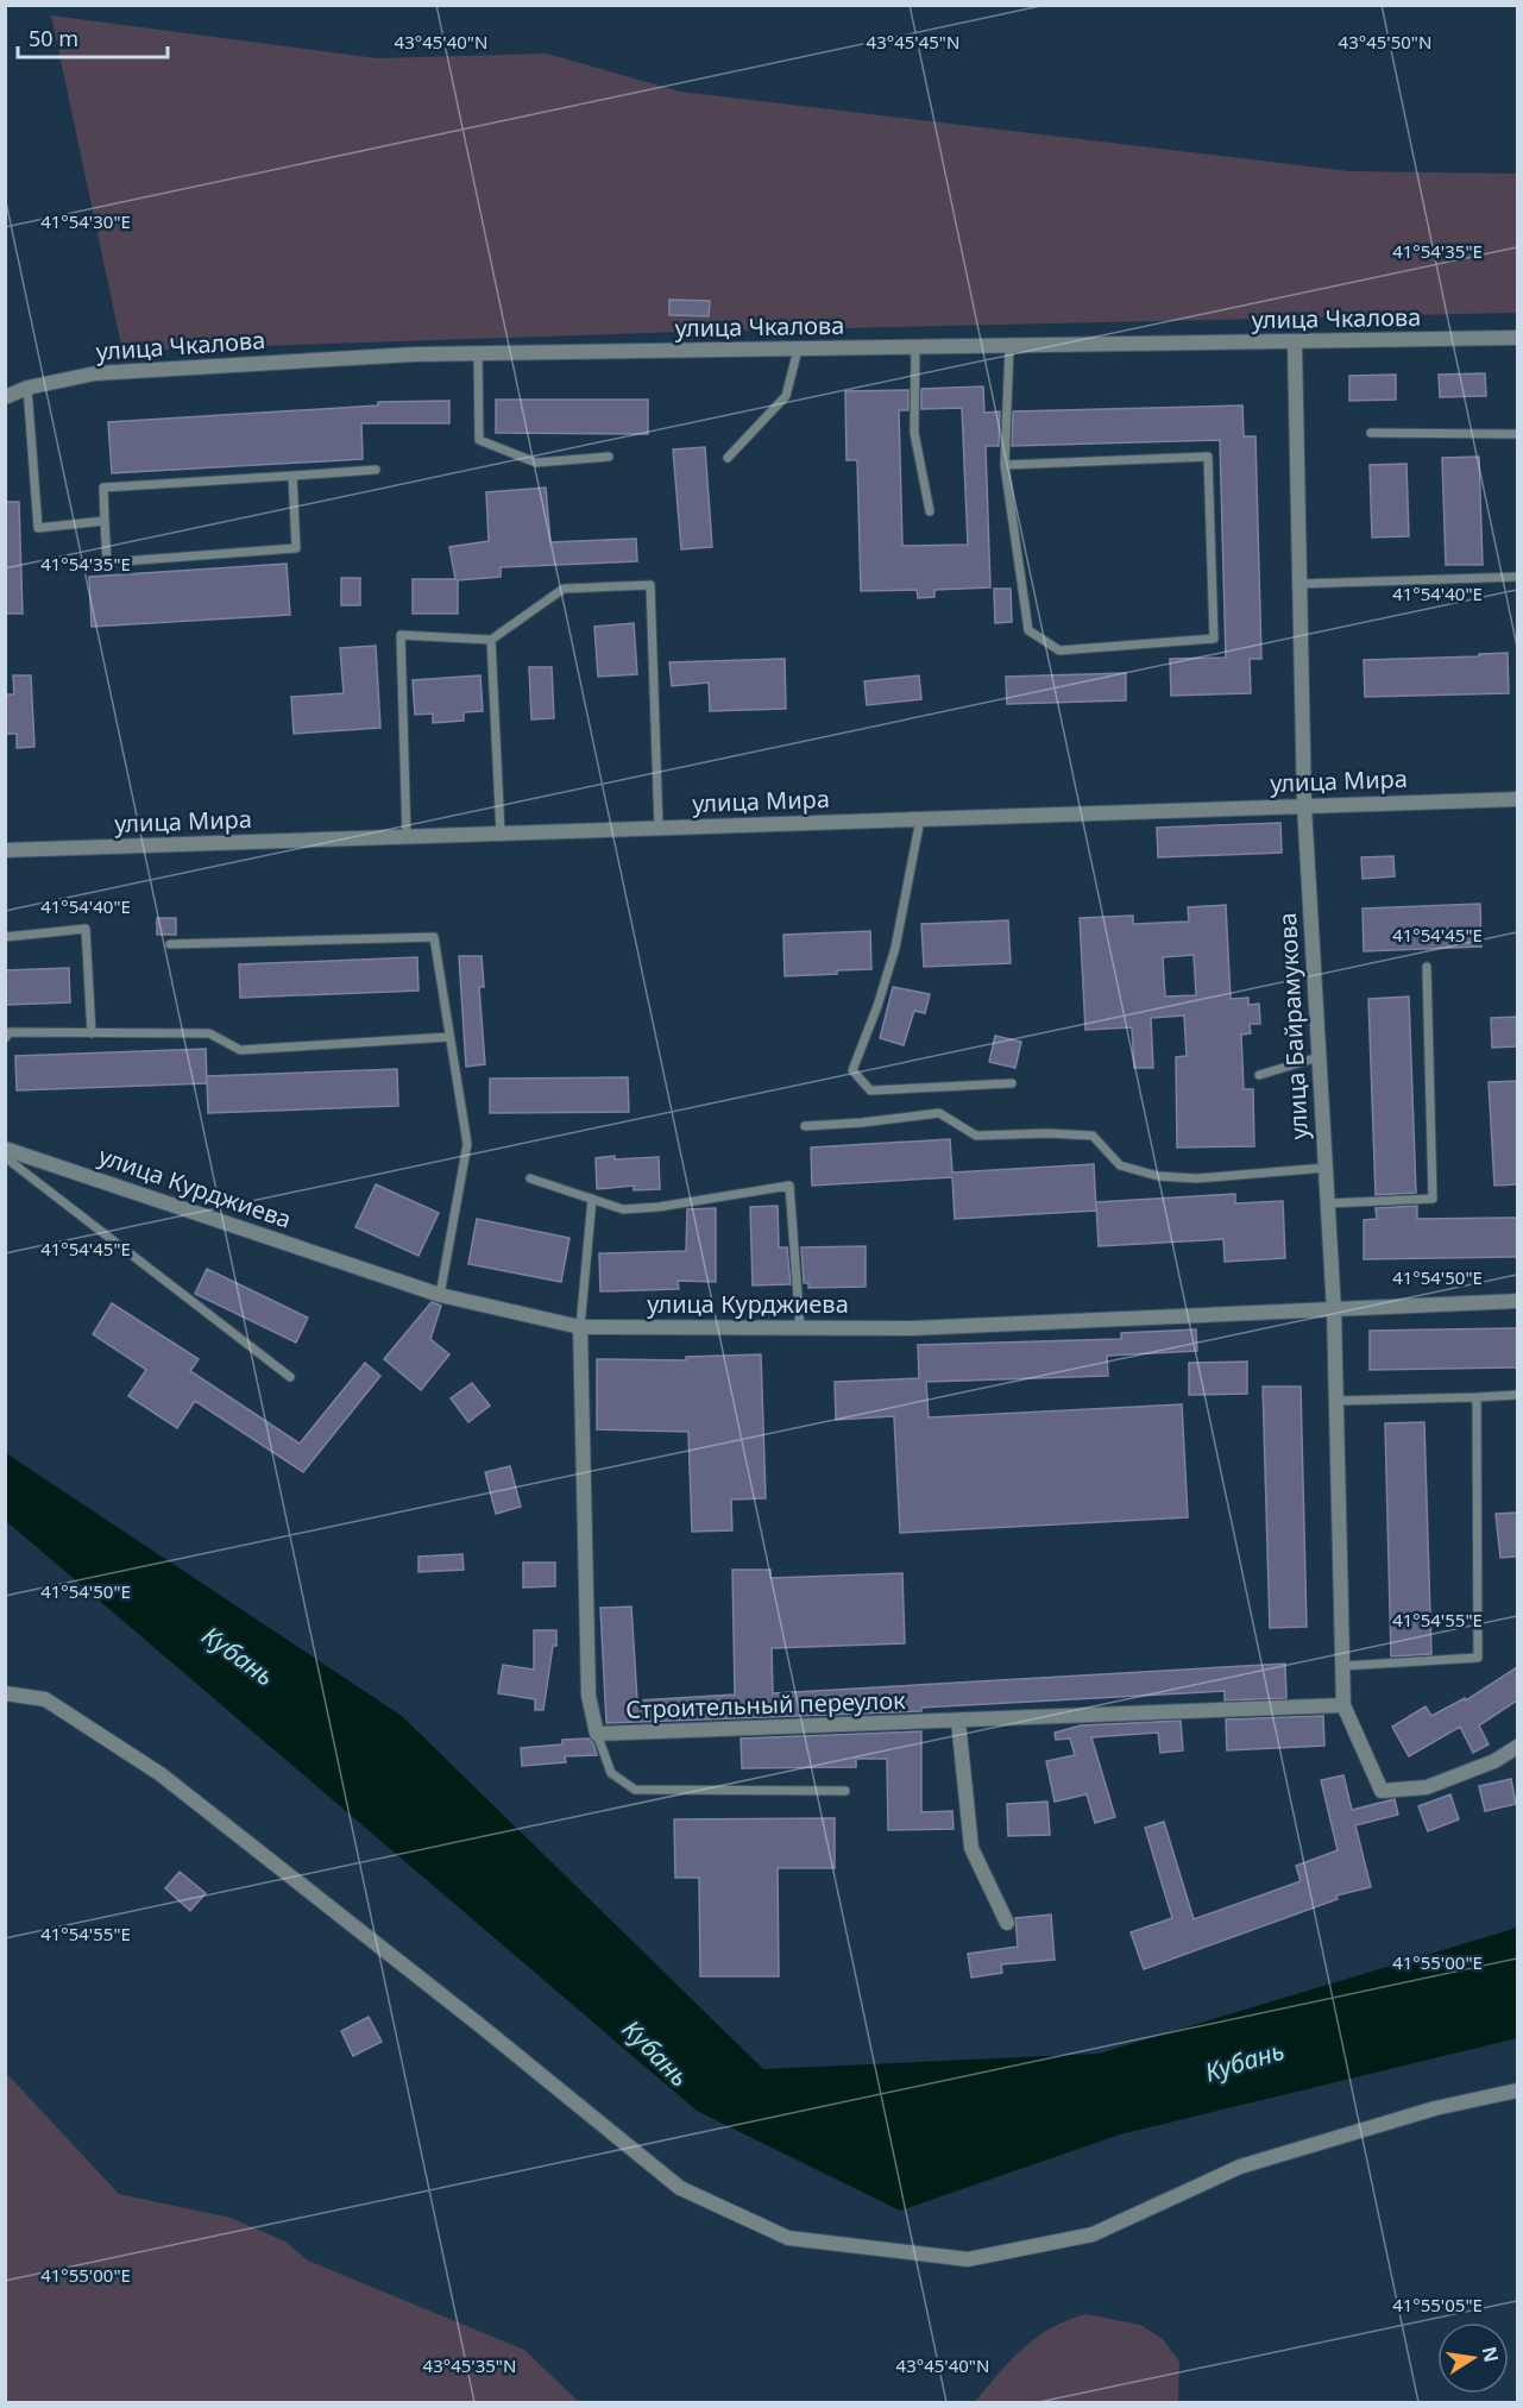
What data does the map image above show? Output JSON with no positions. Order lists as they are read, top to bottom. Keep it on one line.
{"streets":{"street":["улица Чкалова","улица Мира","улица Байрамукова","улица Курджиева","Строительный переулок"]},"crossings":[["улица Чкалова","улица Байрамукова"],["улица Мира","улица Байрамукова"],["улица Байрамукова","улица Курджиева"],["улица Байрамукова","Строительный переулок"],["улица Курджиева","Строительный переулок"]],"water":["Кубань"],"scale_bar":"50 m","north":"right","coordinates":["43°45'40\"N","43°45'45\"N","43°45'50\"N","41°54'30\"E","41°54'35\"E","41°54'40\"E","41°54'45\"E","41°54'50\"E","41°54'55\"E","41°55'00\"E","41°55'05\"E","43°45'35\"N"]}
